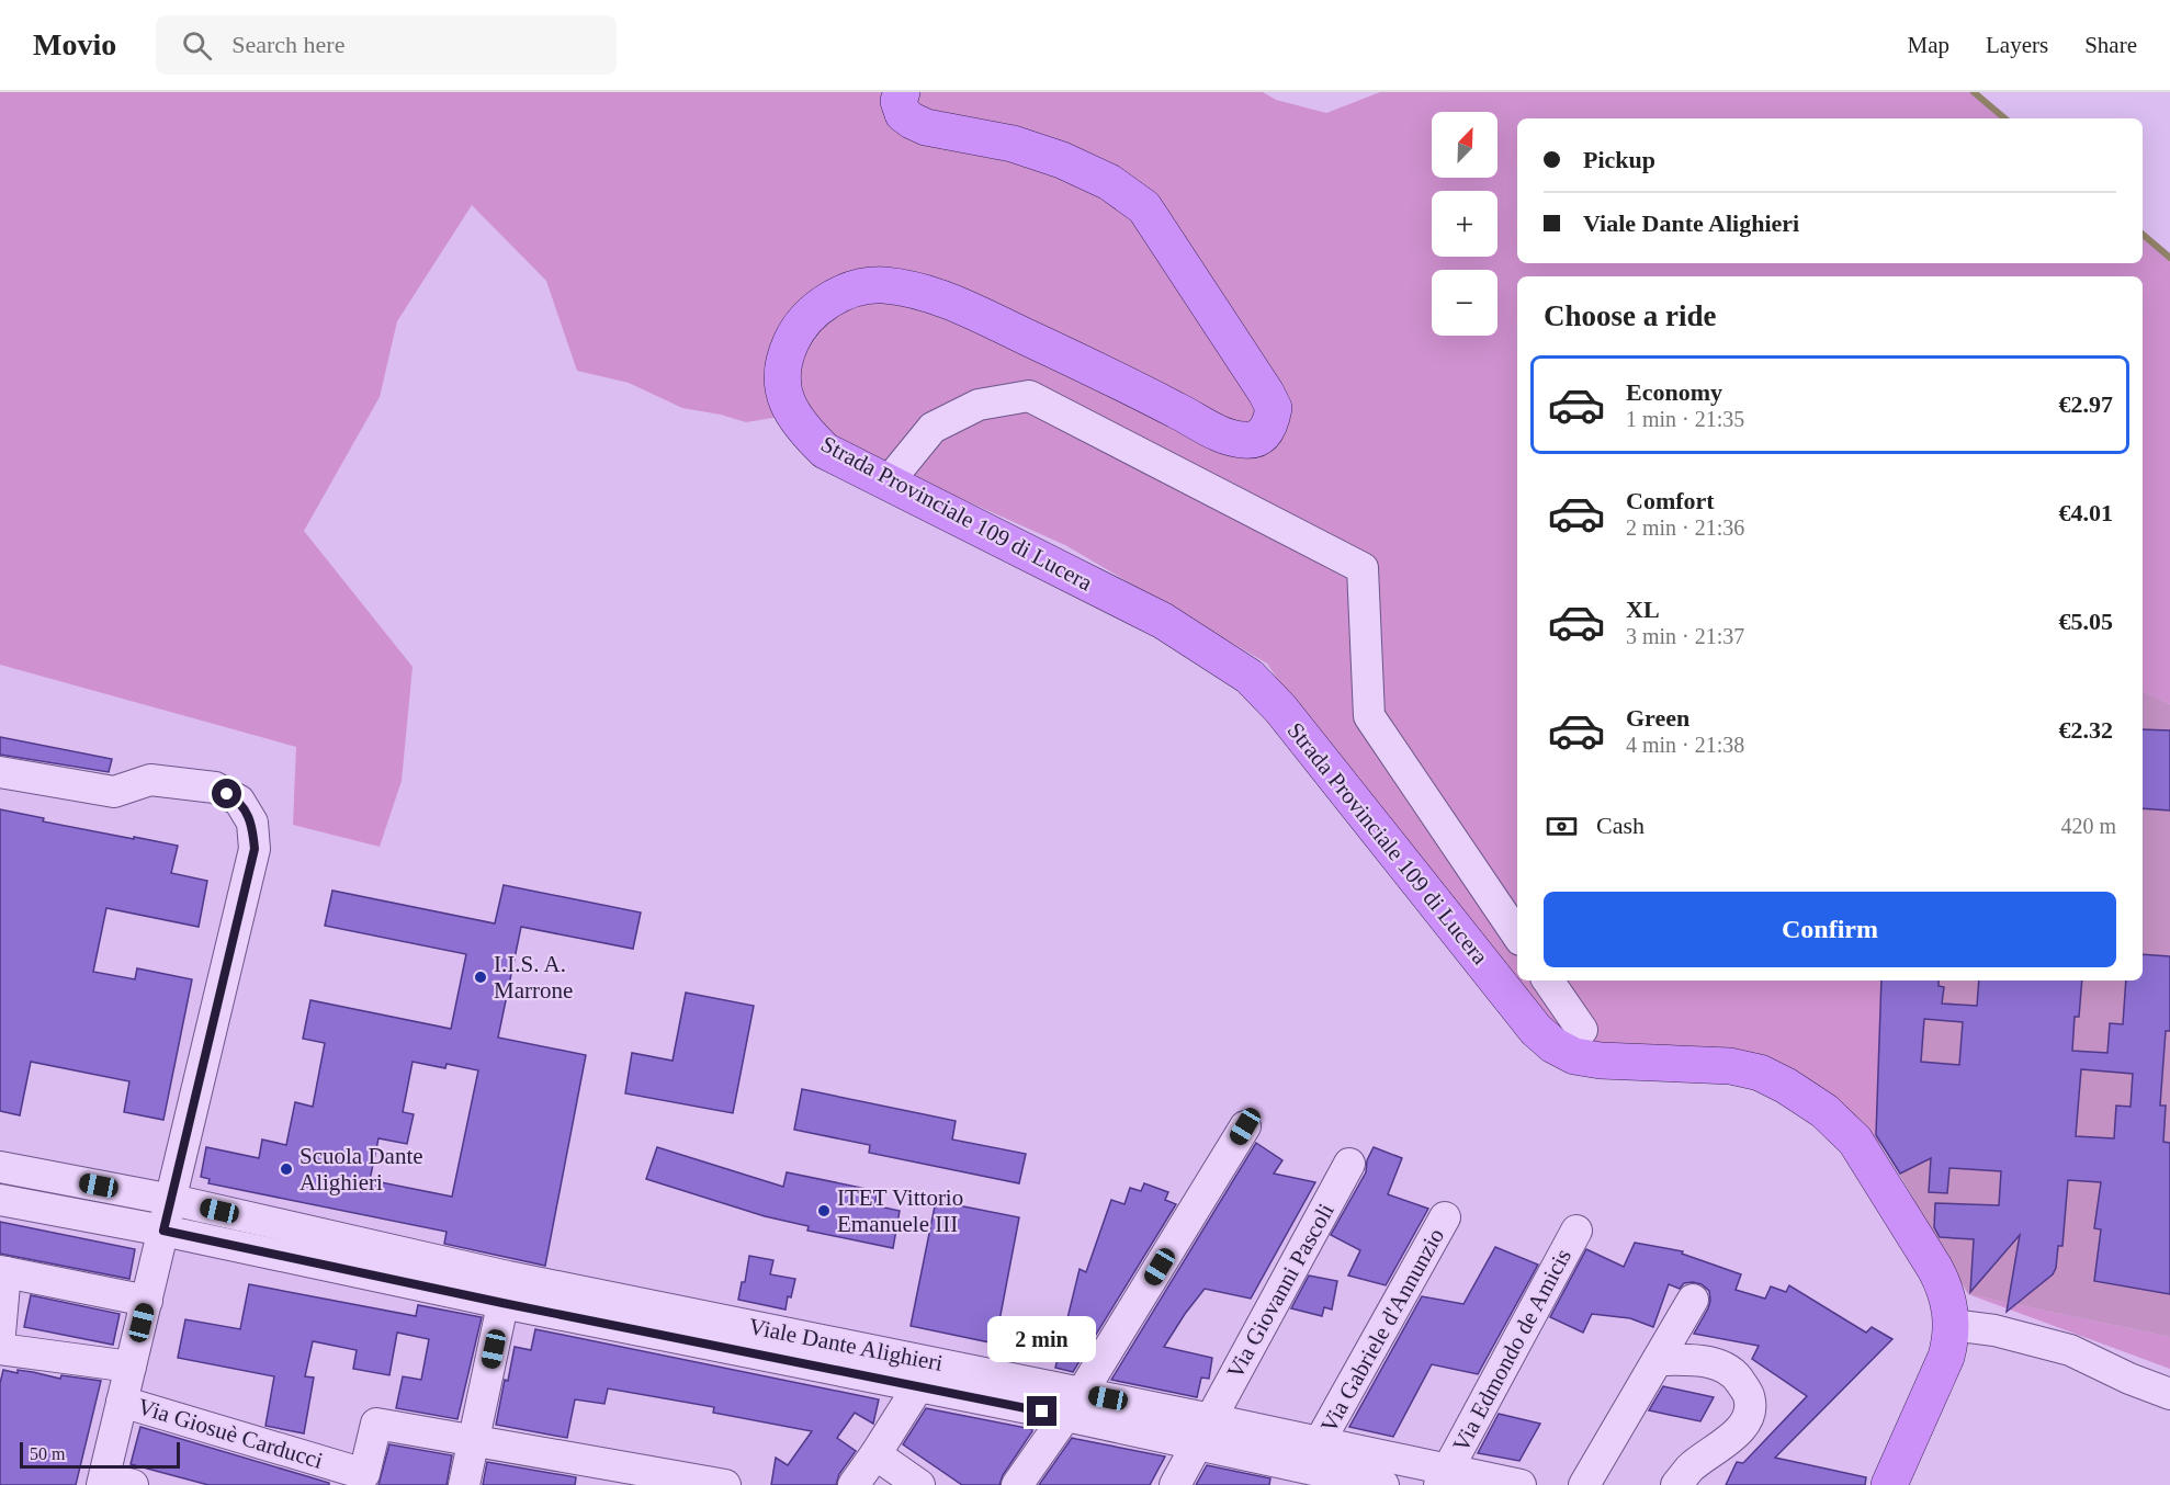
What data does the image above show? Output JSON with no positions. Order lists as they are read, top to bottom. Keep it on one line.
{"streets":{"main road":["Strada Provinciale 109 di Lucera"],"street":["Via Giovanni Pascoli","Via Gabriele d'Annunzio","Viale Dante Alighieri","Via Edmondo de Amicis","Via Giosuè Carducci"]},"crossings":[["Via Giovanni Pascoli","Viale Dante Alighieri"],["Via Gabriele d'Annunzio","Viale Dante Alighieri"],["Viale Dante Alighieri","Via Edmondo de Amicis"]],"places":["I.I.S. A. Marrone","Scuola Dante Alighieri","ITET Vittorio Emanuele III"],"scale_bar":"50 m","north":"top right","page":{"header":"Movio","search":"Search here","nav":["Map","Layers","Share"],"map_buttons":["+","−"],"banner":["Pickup","Viale Dante Alighieri"],"heading":"Choose a ride","list":[{"name":"Economy","note":"1 min · 21:35","value":"€2.97"},{"name":"Comfort","note":"2 min · 21:36","value":"€4.01"},{"name":"XL","note":"3 min · 21:37","value":"€5.05"},{"name":"Green","note":"4 min · 21:38","value":"€2.32"}],"pay":["Cash","420 m"],"buttons":"Confirm","bubble":"2 min","scale":"50 m"}}
